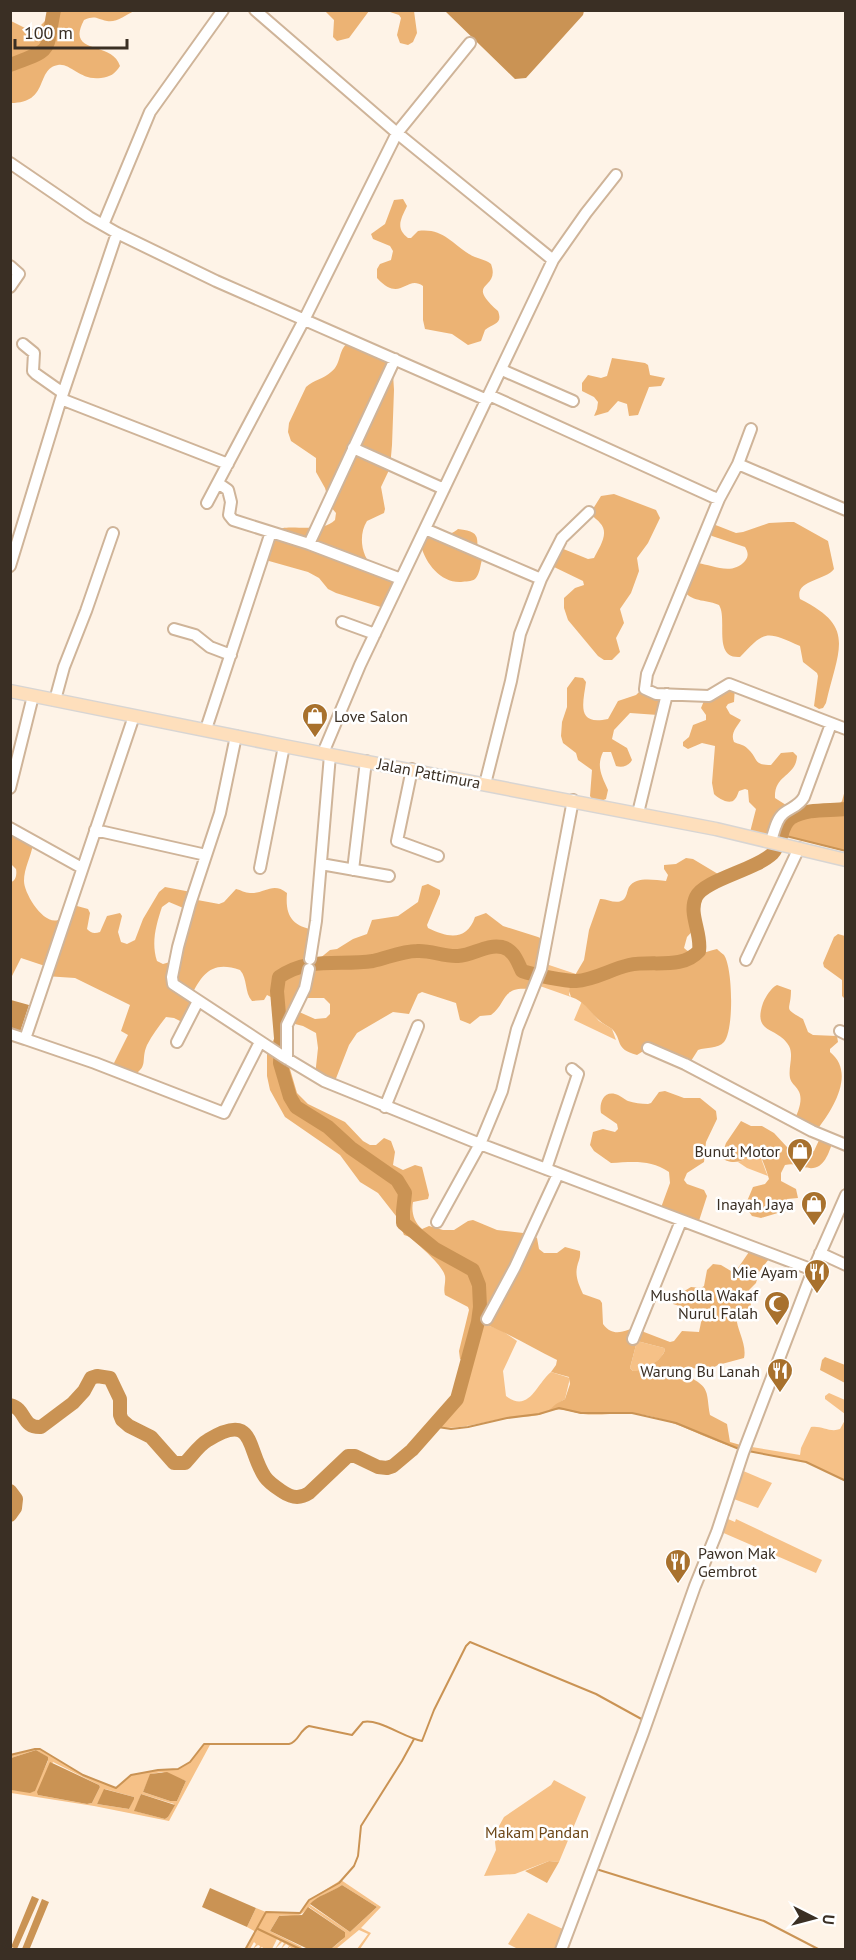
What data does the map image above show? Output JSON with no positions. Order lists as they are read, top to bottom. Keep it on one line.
{"streets":{"main road":["Jalan Pattimura"]},"parks":["Makam Pandan"],"places":{"shop":["Love Salon","Bunut Motor","Inayah Jaya"],"restaurant":["Mie Ayam","Warung Bu Lanah","Pawon Mak Gembrot"],"mosque":["Musholla Wakaf Nurul Falah"]},"scale_bar":"100 m","north":"right"}
